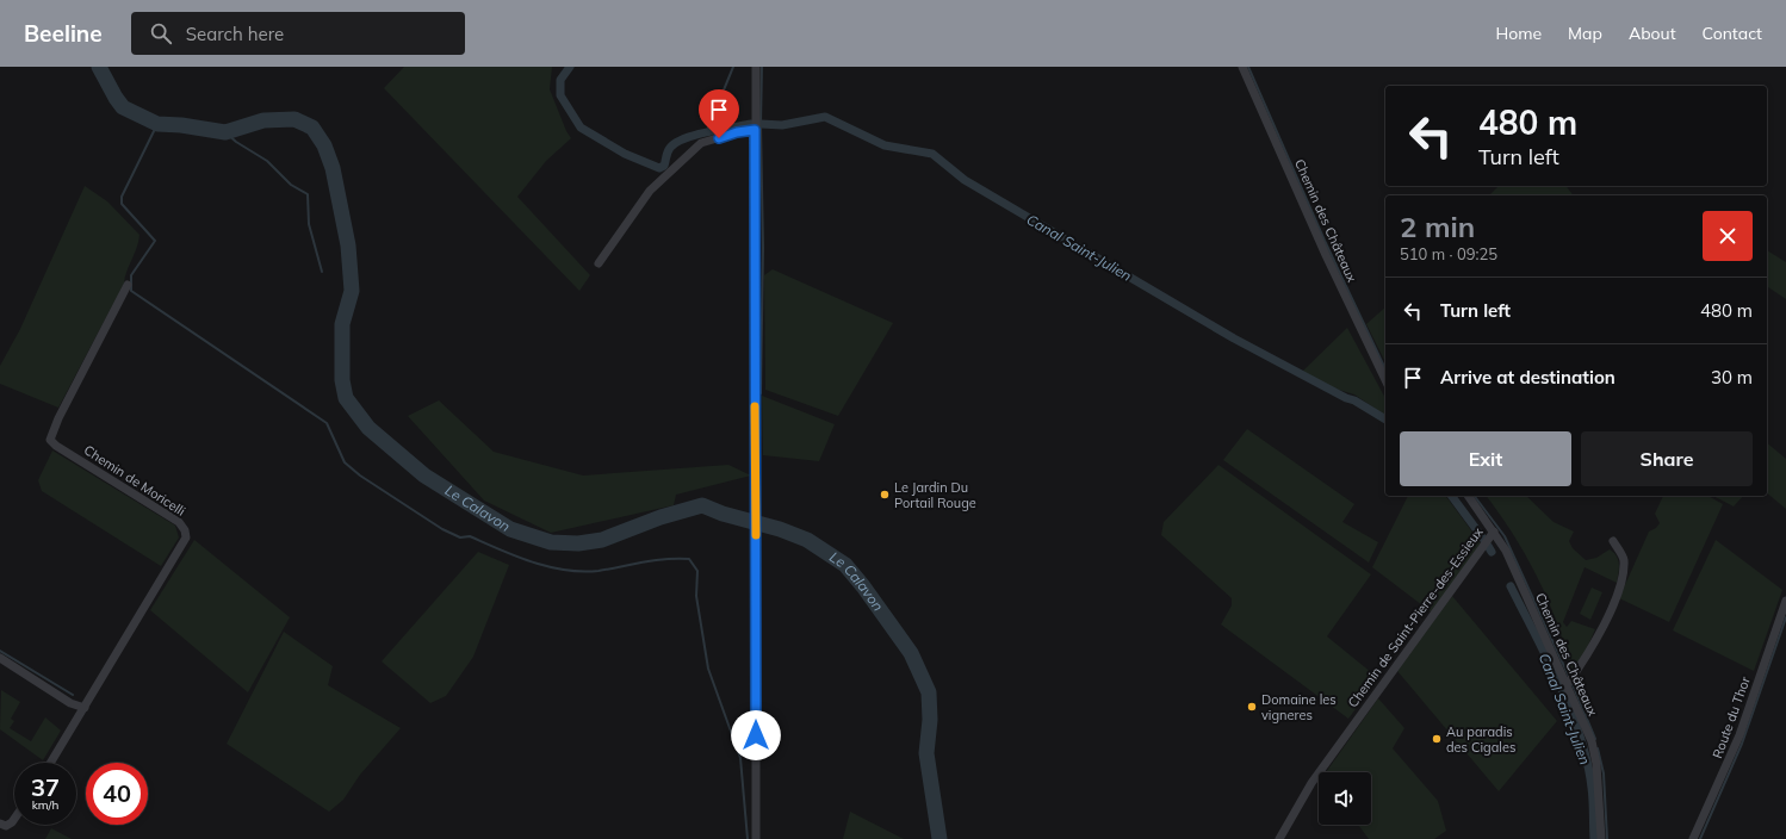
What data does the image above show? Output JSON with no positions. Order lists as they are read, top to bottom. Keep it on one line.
{"streets":{"street":["Chemin des Châteaux","Chemin de Moricelli","Chemin de Saint-Pierre-des-Essieux","Route du Thor"]},"crossings":[["Chemin des Châteaux","Chemin de Saint-Pierre-des-Essieux"]],"water":["Canal Saint-Julien","Le Calavon"],"places":["Le Jardin Du Portail Rouge","Domaine les vigneres","Au paradis des Cigales"],"page":{"header":"Beeline","search":"Search here","nav":["Home","Map","About","Contact"],"turn":["480 m","Turn left"],"heading":["2 min","510 m · 09:25"],"list":[{"name":"Turn left","value":"480 m"},{"name":"Arrive at destination","value":"30 m"}],"buttons":["Exit","Share"],"speed":"37 km/h","limit":"40"}}
